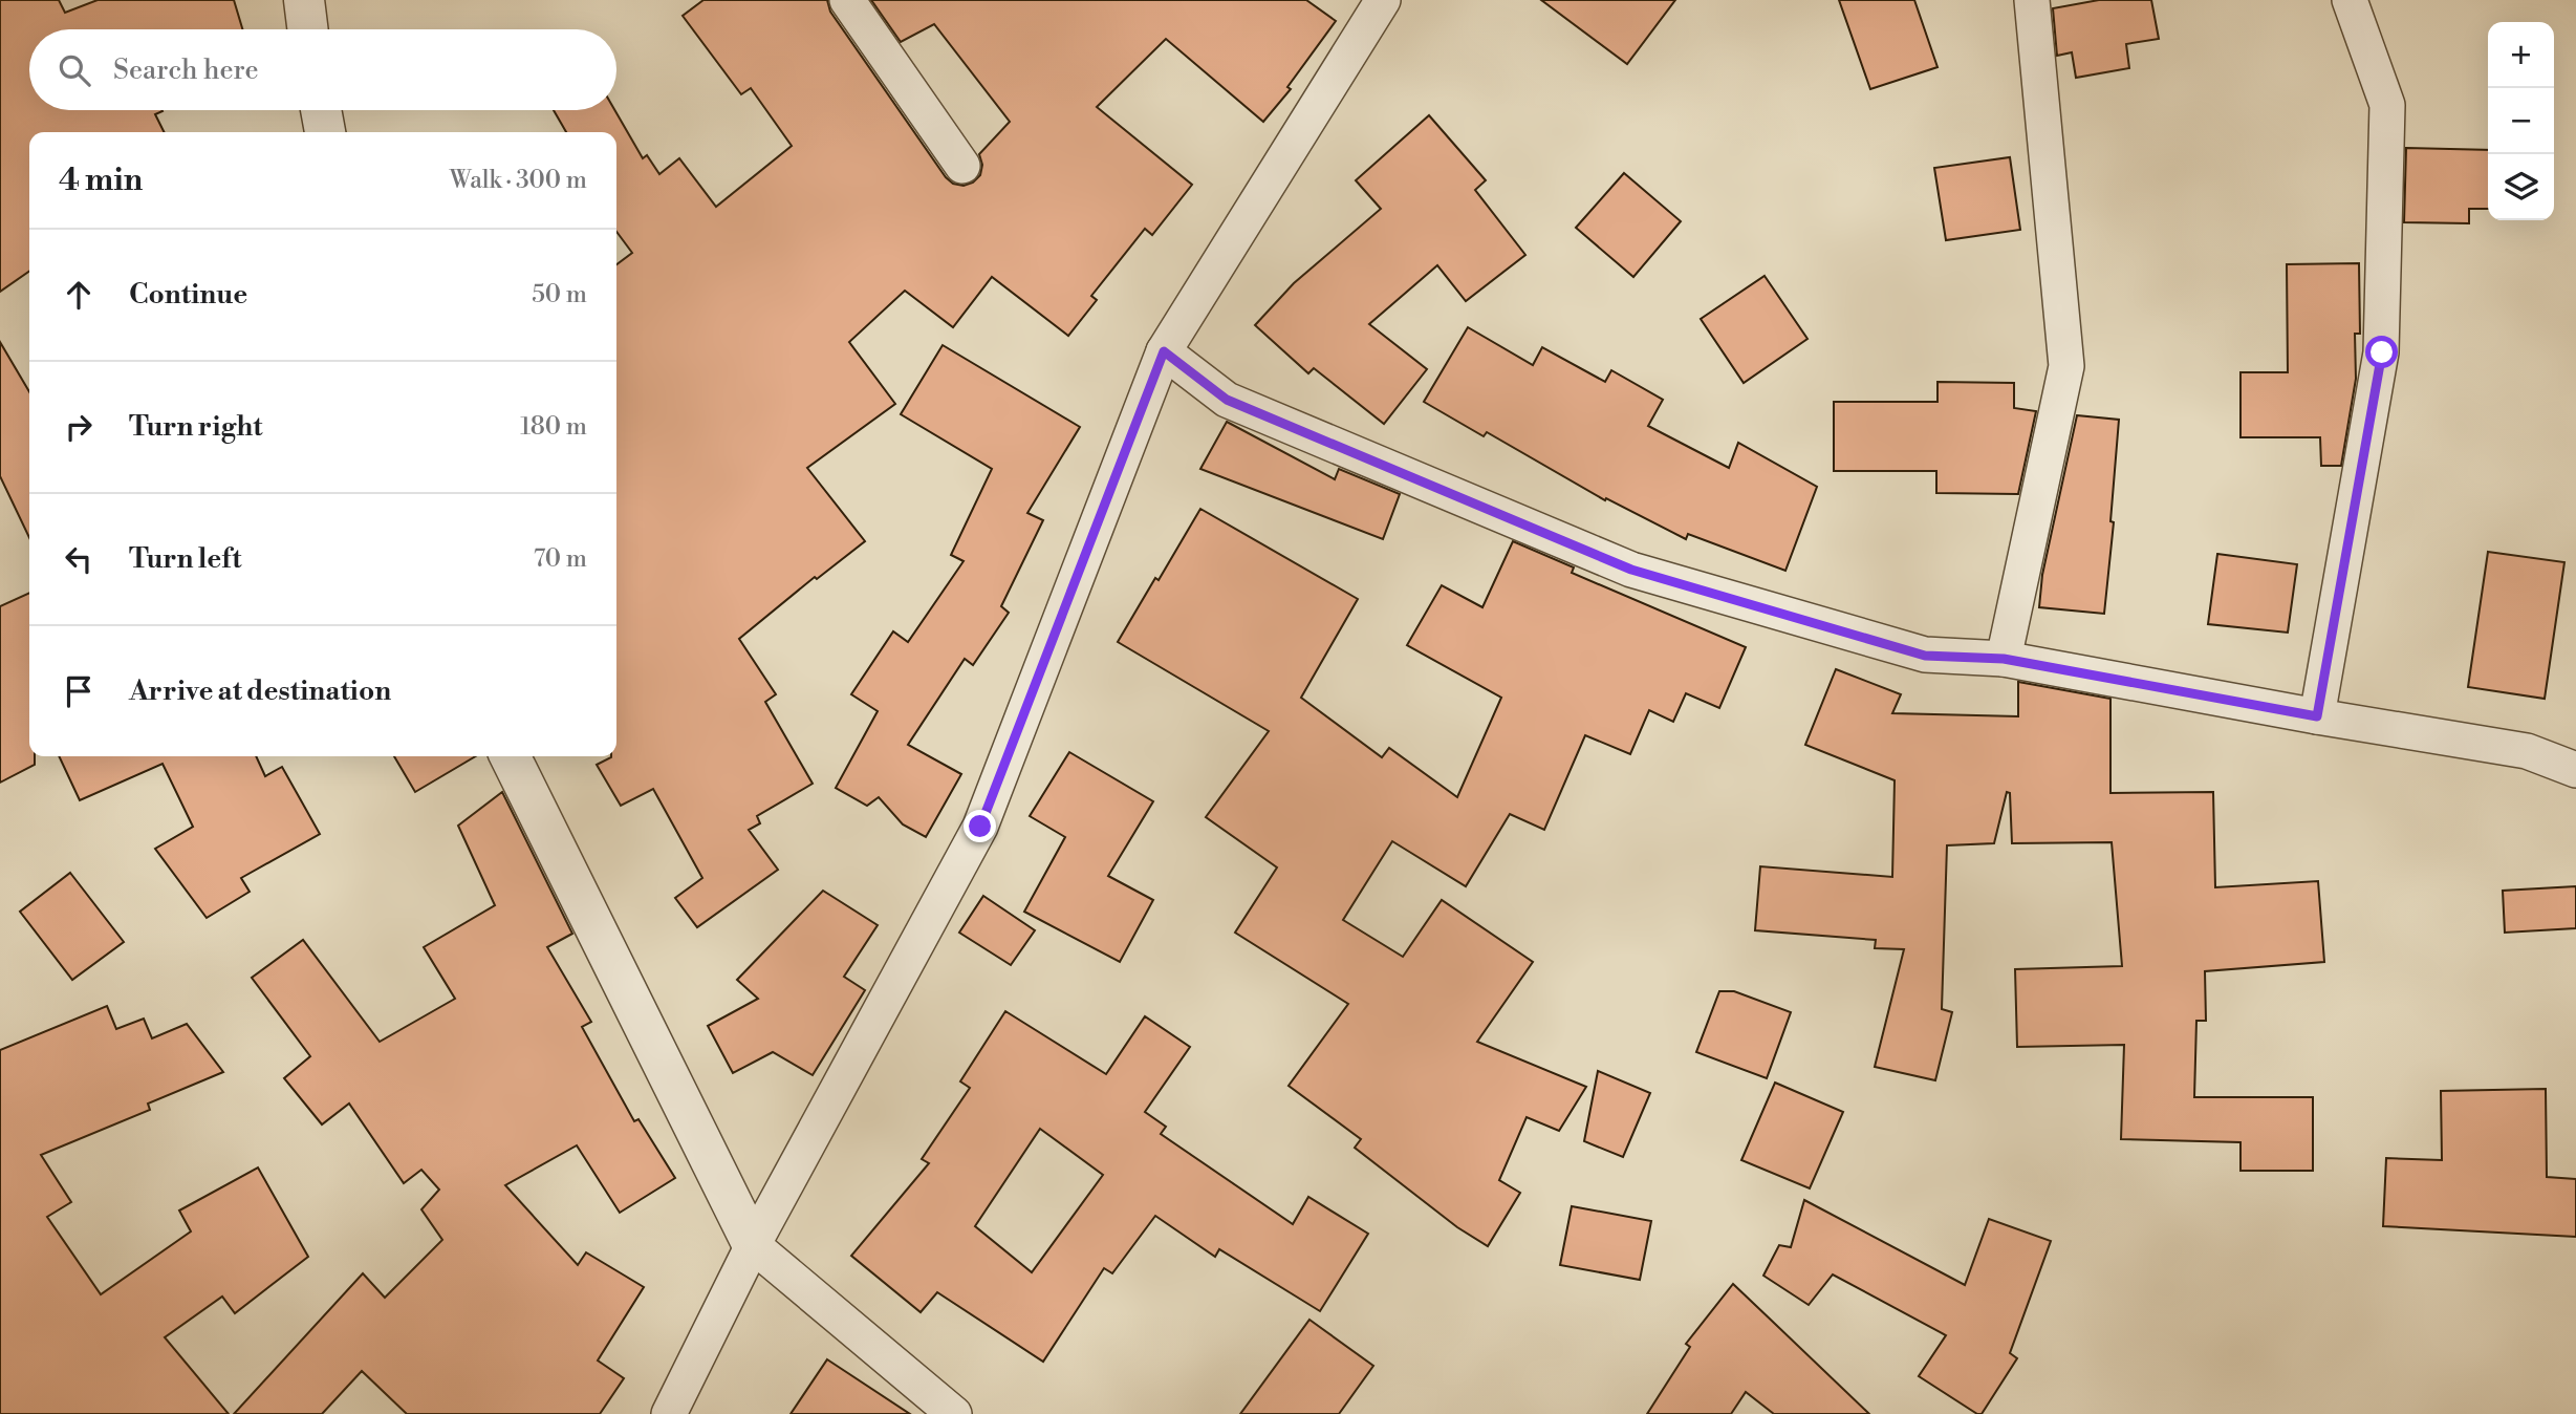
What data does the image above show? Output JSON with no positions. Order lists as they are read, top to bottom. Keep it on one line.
{"page":{"map_buttons":["+","−"],"search":"Search here","heading":["4 min","Walk · 300 m"],"list":[["Continue","50 m"],["Turn right","180 m"],["Turn left","70 m"],"Arrive at destination"]}}
